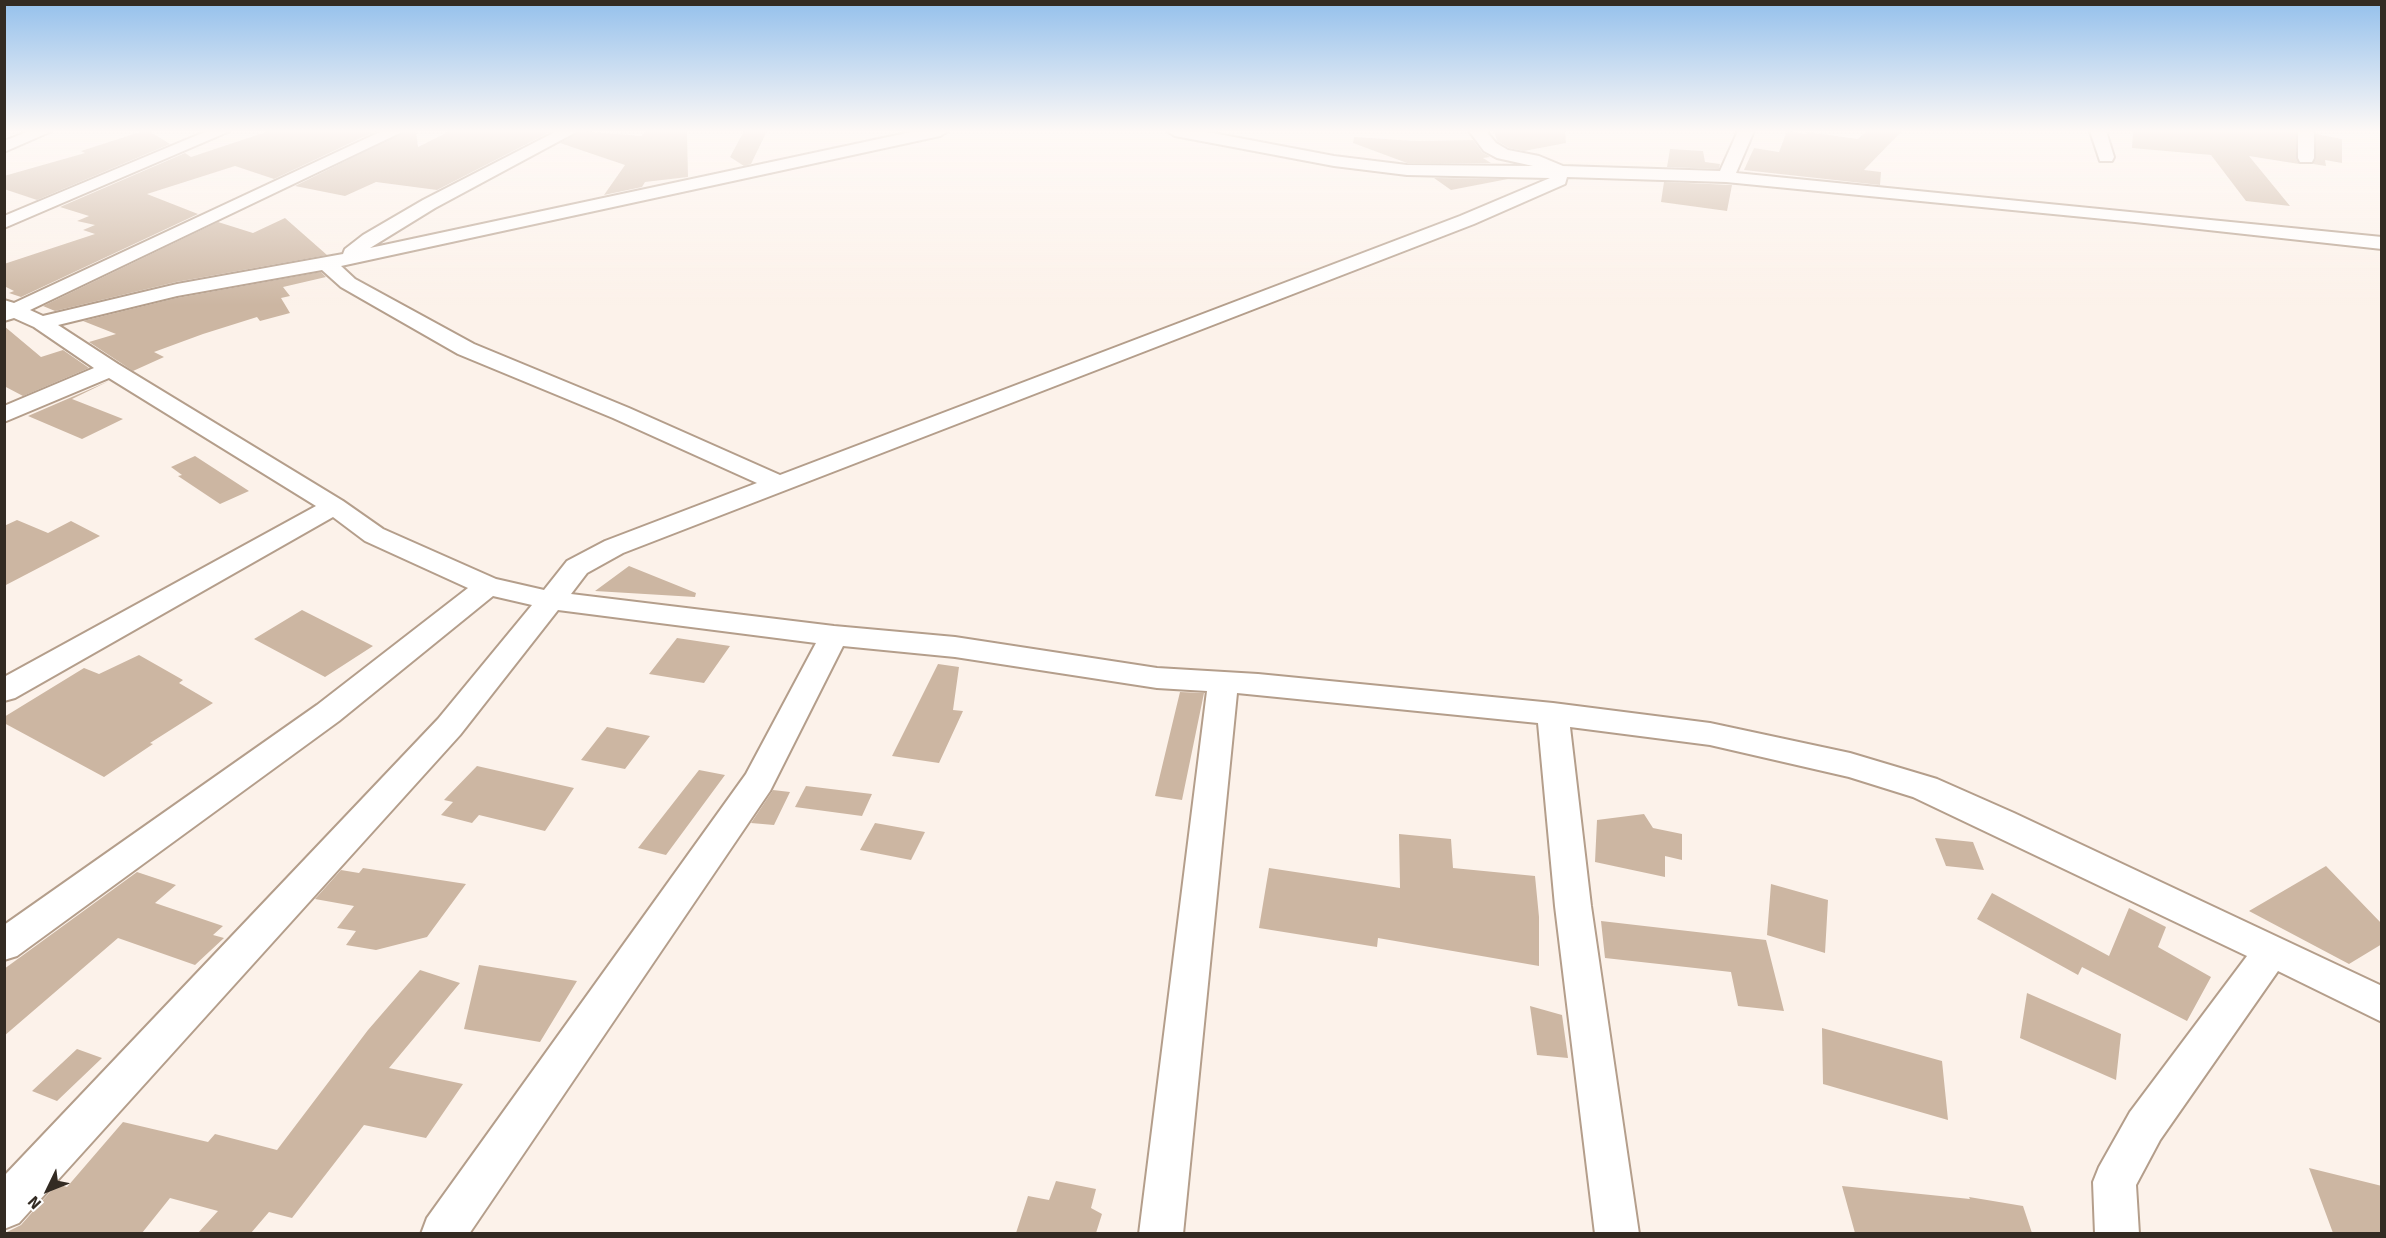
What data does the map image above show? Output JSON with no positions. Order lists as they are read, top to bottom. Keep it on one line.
{"north":"bottom left"}
